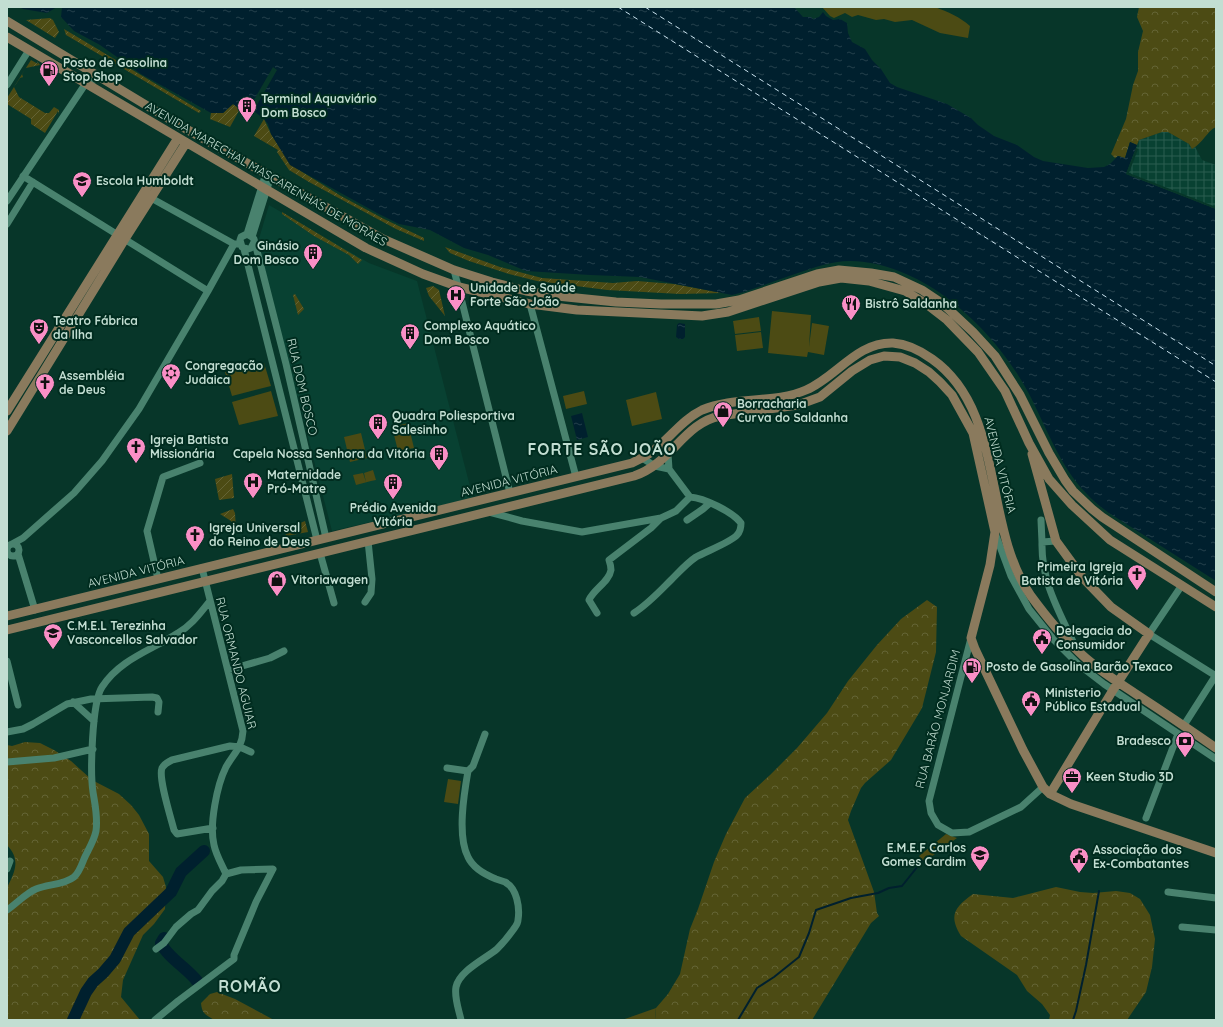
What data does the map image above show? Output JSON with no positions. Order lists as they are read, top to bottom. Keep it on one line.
{"streets":{"main road":["AVENIDA MARECHAL MASCARENHAS DE MORAES","AVENIDA VITÓRIA","RUA BARÃO MONJARDIM"],"street":["RUA DOM BOSCO","RUA ORMANDO AGUIAR"]},"crossings":[["RUA DOM BOSCO","AVENIDA VITÓRIA"],["AVENIDA VITÓRIA","RUA ORMANDO AGUIAR"],["AVENIDA VITÓRIA","RUA BARÃO MONJARDIM"]],"districts":["FORTE SÃO JOÃO","ROMÃO"],"places":{"fuel station":["Posto de Gasolina Stop Shop","Posto de Gasolina Barão Texaco"],"building":["Terminal Aquaviário Dom Bosco","Ginásio Dom Bosco","Complexo Aquático Dom Bosco","Quadra Poliesportiva Salesinho","Capela Nossa Senhora da Vitória","Prédio Avenida Vitória"],"school or university":["Escola Humboldt","C.M.E.L Terezinha Vasconcellos Salvador","E.M.E.F Carlos Gomes Cardim"],"hospital":["Unidade de Saúde Forte São João","Maternidade Pró-Matre"],"restaurant":["Bistrô Saldanha"],"theatre":["Teatro Fábrica da Ilha"],"synagogue":["Congregação Judaica"],"church":["Assembléia de Deus","Igreja Batista Missionária","Igreja Universal do Reino de Deus","Primeira Igreja Batista de Vitória"],"shop":["Borracharia Curva do Saldanha","Vitoriawagen"],"public building":["Delegacia do Consumidor","Ministerio Público Estadual","Associação dos Ex-Combatantes"],"bank":["Bradesco"],"office":["Keen Studio 3D"]}}
